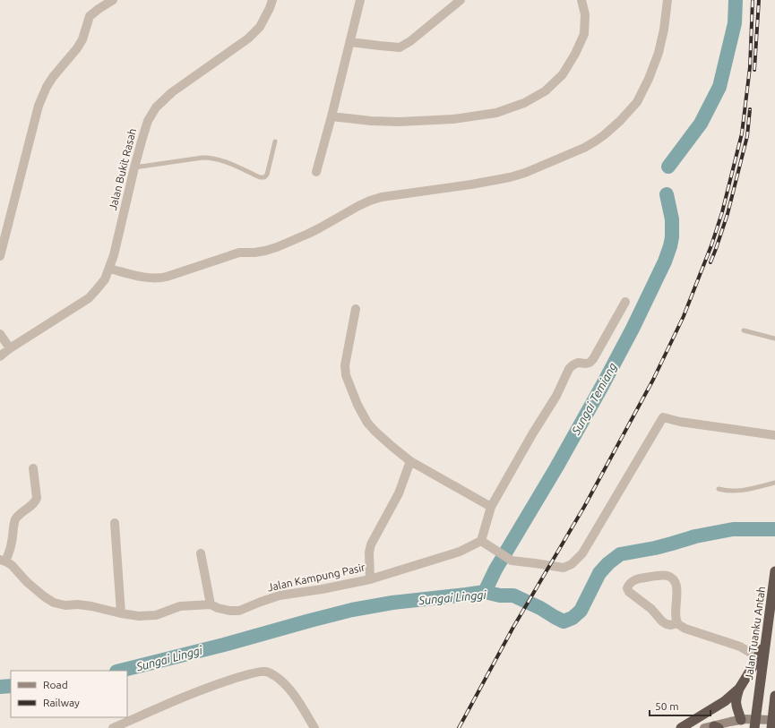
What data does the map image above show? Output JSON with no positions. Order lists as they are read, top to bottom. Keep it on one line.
{"streets":{"highway":["Jalan Tuanku Antah"],"street":["Jalan Bukit Rasah","Jalan Kampung Pasir"]},"water":["Sungai Temiang","Sungai Linggi"],"legend":["Road","Railway"],"scale_bar":"50 m"}
